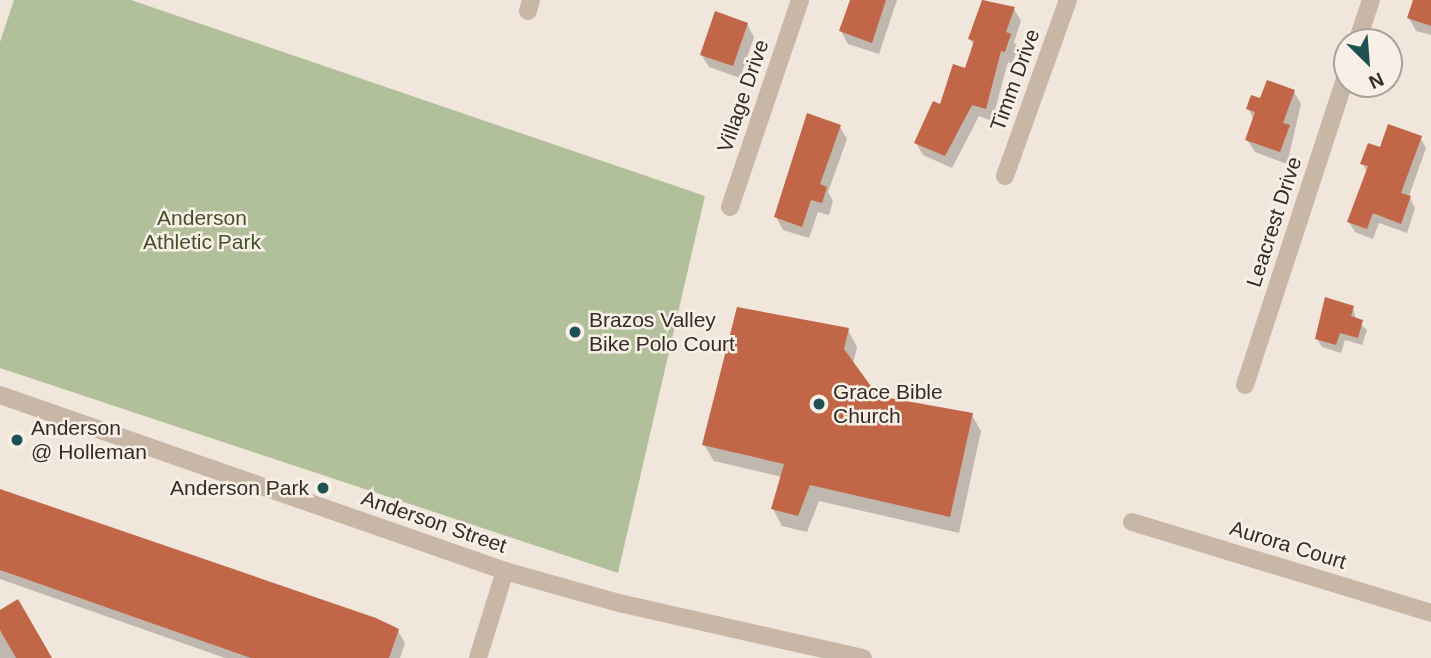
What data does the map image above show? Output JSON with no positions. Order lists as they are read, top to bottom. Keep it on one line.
{"streets":{"street":["Timm Drive","Village Drive","Leacrest Drive","Anderson Street","Aurora Court"]},"parks":["Anderson Athletic Park"],"places":["Brazos Valley Bike Polo Court","Grace Bible Church","Anderson @ Holleman","Anderson Park"],"north":"bottom right"}
